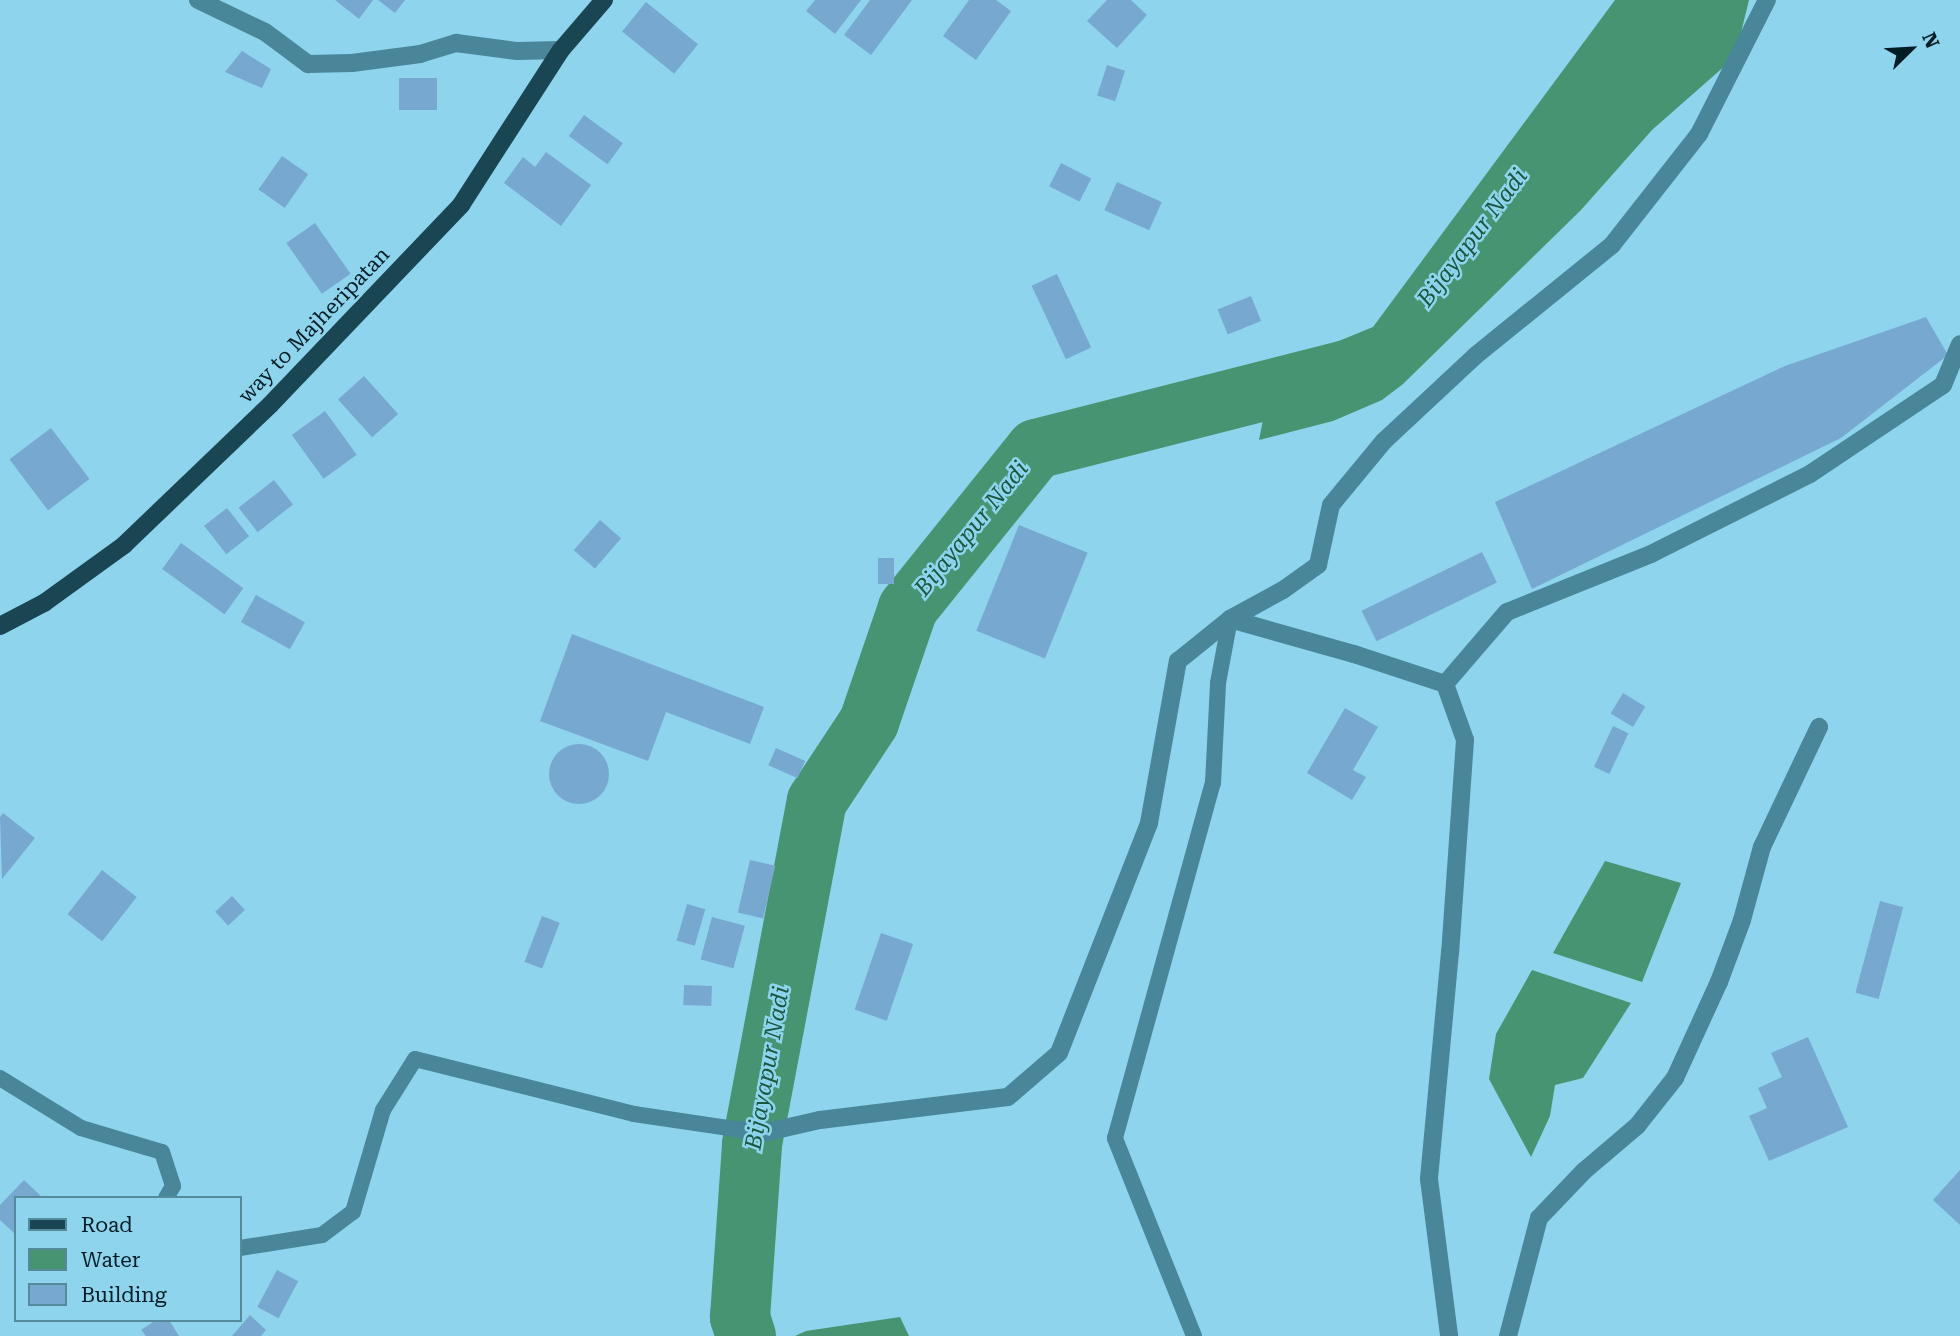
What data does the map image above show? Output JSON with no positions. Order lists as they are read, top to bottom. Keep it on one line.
{"streets":{"main road":["way to Majheripatan"]},"water":["Bijayapur Nadi"],"legend":["Road","Water","Building"],"north":"top right"}
